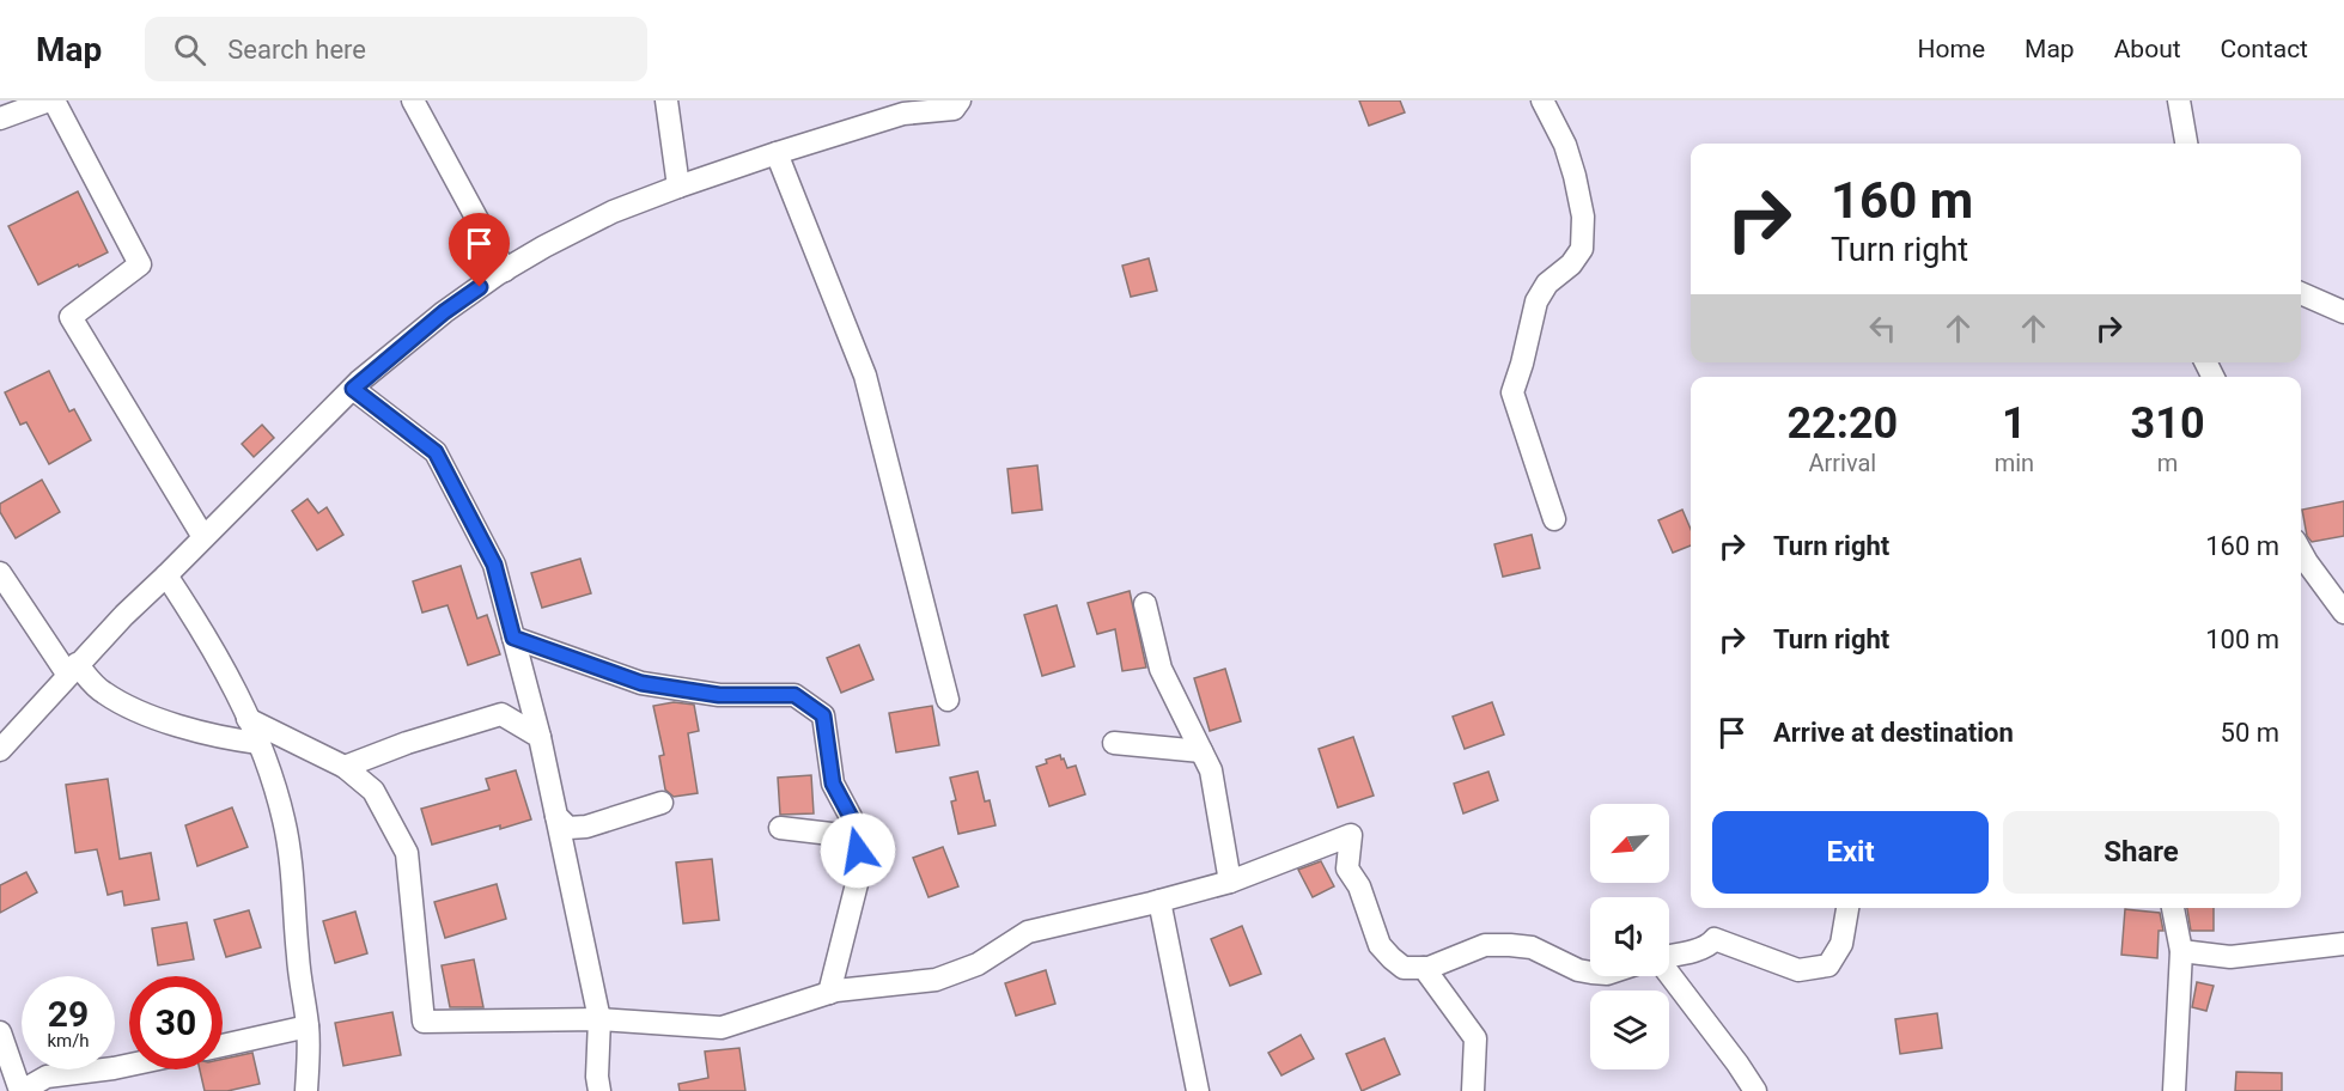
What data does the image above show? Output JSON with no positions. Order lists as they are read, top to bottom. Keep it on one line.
{"north":"bottom left","page":{"header":"Map","search":"Search here","nav":["Home","Map","About","Contact"],"turn":["160 m","Turn right"],"eta":["22:20","Arrival","1","min","310","m"],"list":[{"name":"Turn right","value":"160 m"},{"name":"Turn right","value":"100 m"},{"name":"Arrive at destination","value":"50 m"}],"buttons":["Exit","Share"],"speed":"29 km/h","limit":"30"}}
